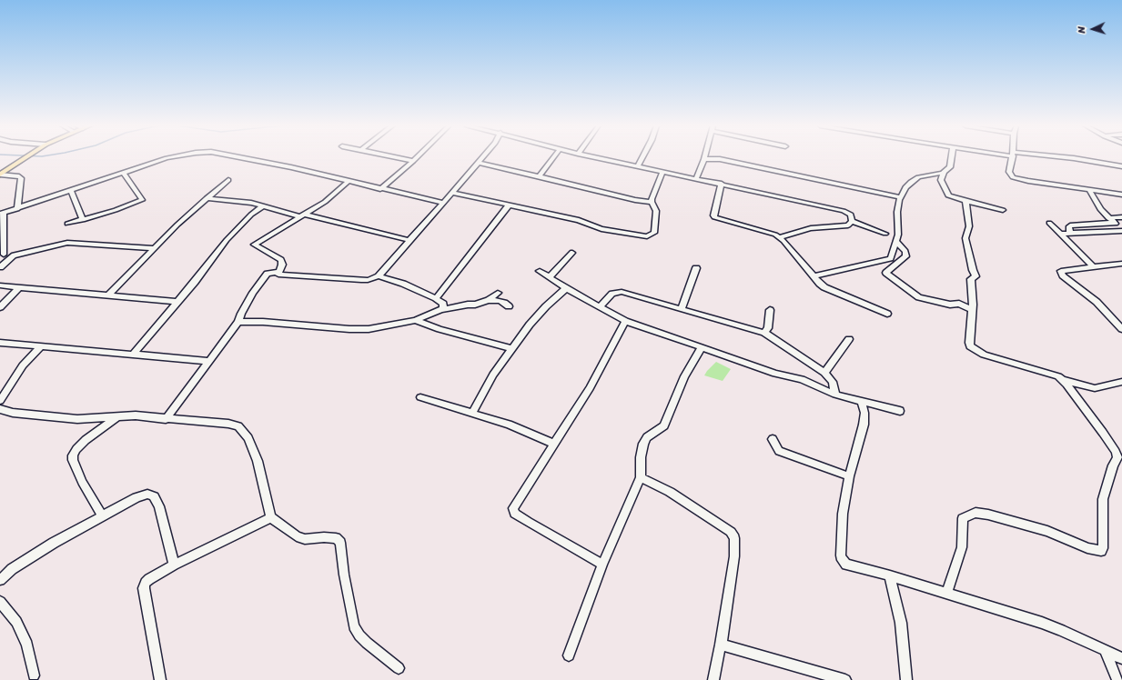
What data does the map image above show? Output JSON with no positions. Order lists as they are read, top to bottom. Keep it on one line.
{"north":"left"}
